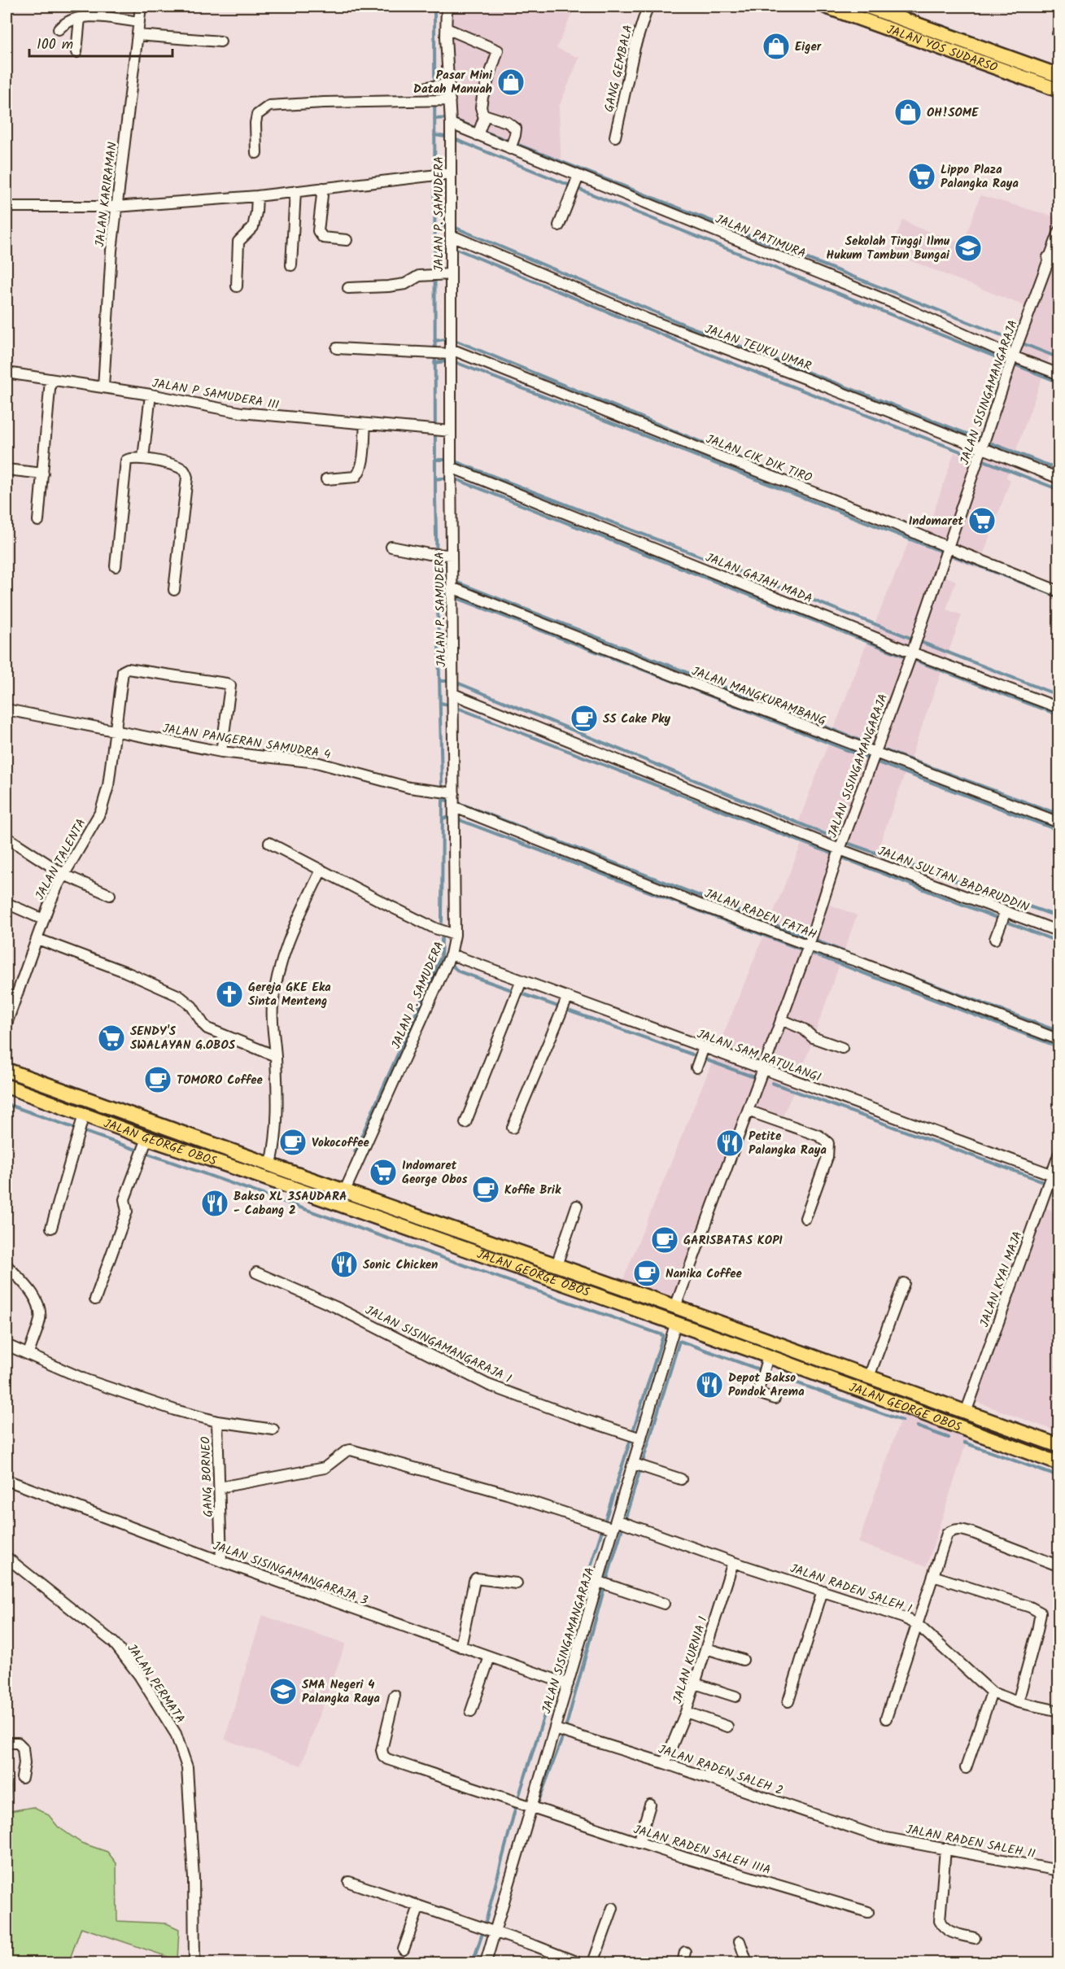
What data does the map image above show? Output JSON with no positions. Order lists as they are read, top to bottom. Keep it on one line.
{"streets":{"main road":["JALAN YOS SUDARSO","JALAN GEORGE OBOS"],"street":["GANG GEMBALA","JALAN KARIRAMAN","JALAN P. SAMUDERA","JALAN PATIMURA","JALAN TEUKU UMAR","JALAN SISINGAMANGARAJA","JALAN P SAMUDERA III","JALAN CIK DIK TIRO","JALAN GAJAH MADA","JALAN MANGKURAMBANG","JALAN PANGERAN SAMUDRA 4","JALAN TALENTA","JALAN SULTAN BADARUDDIN","JALAN RADEN FATAH","JALAN SAM RATULANGI","JALAN KYAI MAJA","JALAN SISINGAMANGARAJA 1","GANG BORNEO","JALAN SISINGAMANGARAJA 3","JALAN RADEN SALEH I","JALAN KURNIA I","JALAN PERMATA","JALAN RADEN SALEH 2","JALAN RADEN SALEH II","JALAN RADEN SALEH IIIA"]},"crossings":[["JALAN KARIRAMAN","JALAN P SAMUDERA III"],["JALAN P. SAMUDERA","JALAN PATIMURA"],["JALAN P. SAMUDERA","JALAN TEUKU UMAR"],["JALAN P. SAMUDERA","JALAN P SAMUDERA III"],["JALAN P. SAMUDERA","JALAN CIK DIK TIRO"],["JALAN P. SAMUDERA","JALAN GAJAH MADA"],["JALAN P. SAMUDERA","JALAN MANGKURAMBANG"],["JALAN P. SAMUDERA","JALAN PANGERAN SAMUDRA 4"],["JALAN P. SAMUDERA","JALAN SULTAN BADARUDDIN"],["JALAN P. SAMUDERA","JALAN RADEN FATAH"],["JALAN P. SAMUDERA","JALAN SAM RATULANGI"],["JALAN P. SAMUDERA","JALAN GEORGE OBOS"],["JALAN PATIMURA","JALAN SISINGAMANGARAJA"],["JALAN TEUKU UMAR","JALAN SISINGAMANGARAJA"],["JALAN SISINGAMANGARAJA","JALAN CIK DIK TIRO"],["JALAN SISINGAMANGARAJA","JALAN GAJAH MADA"],["JALAN SISINGAMANGARAJA","JALAN MANGKURAMBANG"],["JALAN SISINGAMANGARAJA","JALAN SULTAN BADARUDDIN"],["JALAN SISINGAMANGARAJA","JALAN RADEN FATAH"],["JALAN SISINGAMANGARAJA","JALAN SAM RATULANGI"],["JALAN SISINGAMANGARAJA","JALAN GEORGE OBOS"],["JALAN SISINGAMANGARAJA","JALAN SISINGAMANGARAJA 1"],["JALAN SISINGAMANGARAJA","JALAN SISINGAMANGARAJA 3"],["JALAN SISINGAMANGARAJA","JALAN RADEN SALEH I"],["JALAN SISINGAMANGARAJA","JALAN RADEN SALEH 2"],["JALAN SISINGAMANGARAJA","JALAN RADEN SALEH IIIA"],["JALAN PANGERAN SAMUDRA 4","JALAN TALENTA"],["JALAN SAM RATULANGI","JALAN KYAI MAJA"],["JALAN GEORGE OBOS","JALAN KYAI MAJA"],["GANG BORNEO","JALAN SISINGAMANGARAJA 3"],["JALAN RADEN SALEH I","JALAN KURNIA I"],["JALAN KURNIA I","JALAN RADEN SALEH 2"],["JALAN RADEN SALEH 2","JALAN RADEN SALEH II"]],"places":{"shop":["Eiger","Pasar Mini Datah Manuah","OH!SOME"],"supermarket":["Lippo Plaza Palangka Raya","Indomaret","SENDY'S SWALAYAN G.OBOS","Indomaret George Obos"],"school or university":["Sekolah Tinggi Ilmu Hukum Tambun Bungai","SMA Negeri 4 Palangka Raya"],"cafe":["SS Cake Pky","TOMORO Coffee","Vokocoffee","Koffie Brik","GARISBATAS KOPI","Nanika Coffee"],"church":["Gereja GKE Eka Sinta Menteng"],"restaurant":["Petite Palangka Raya","Bakso XL 3SAUDARA - Cabang 2","Sonic Chicken","Depot Bakso Pondok Arema"]},"scale_bar":"100 m"}
